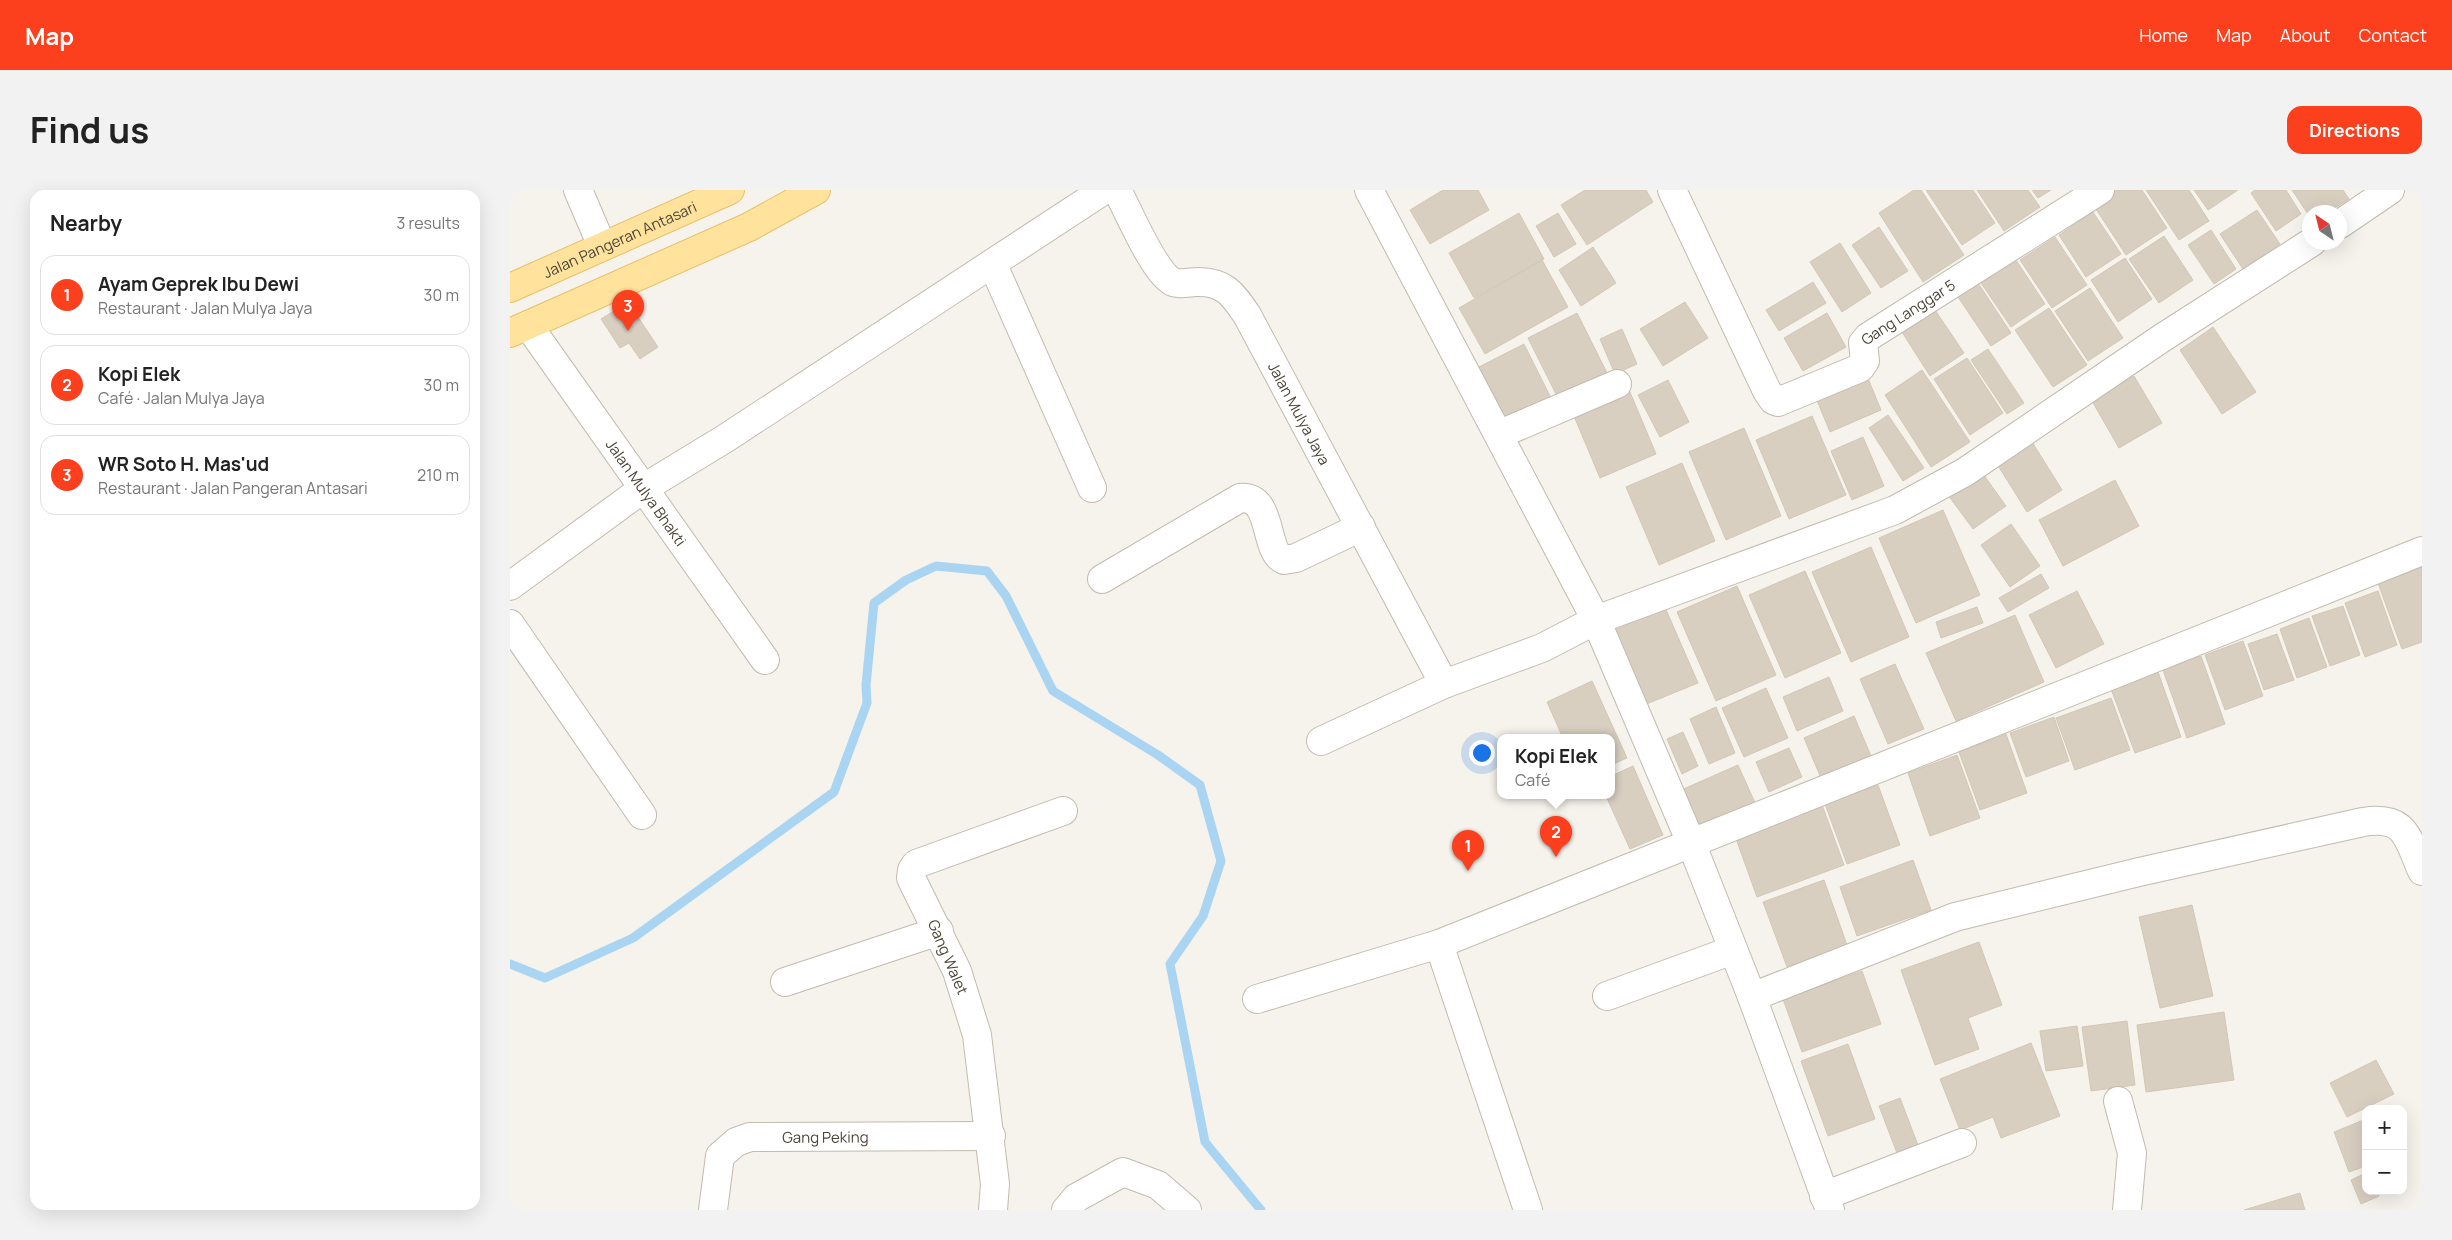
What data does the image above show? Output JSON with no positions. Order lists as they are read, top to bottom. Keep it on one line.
{"streets":{"main road":["Jalan Pangeran Antasari"],"street":["Gang Langgar 5","Jalan Mulya Jaya","Jalan Mulya Bhakti","Gang Walet","Gang Peking"]},"crossings":[["Gang Walet","Gang Peking"]],"north":"top left","page":{"header":"Map","nav":["Home","Map","About","Contact"],"title":"Find us","buttons":"Directions","heading":["Nearby","3 results"],"list":[{"mark":"1","name":"Ayam Geprek Ibu Dewi","note":"Restaurant · Jalan Mulya Jaya","value":"30 m"},{"mark":"2","name":"Kopi Elek","note":"Café · Jalan Mulya Jaya","value":"30 m"},{"mark":"3","name":"WR Soto H. Mas'ud","note":"Restaurant · Jalan Pangeran Antasari","value":"210 m"}],"pins":["3","2","1"],"popup":["Kopi Elek","Café"],"map_buttons":["+","−"]}}
